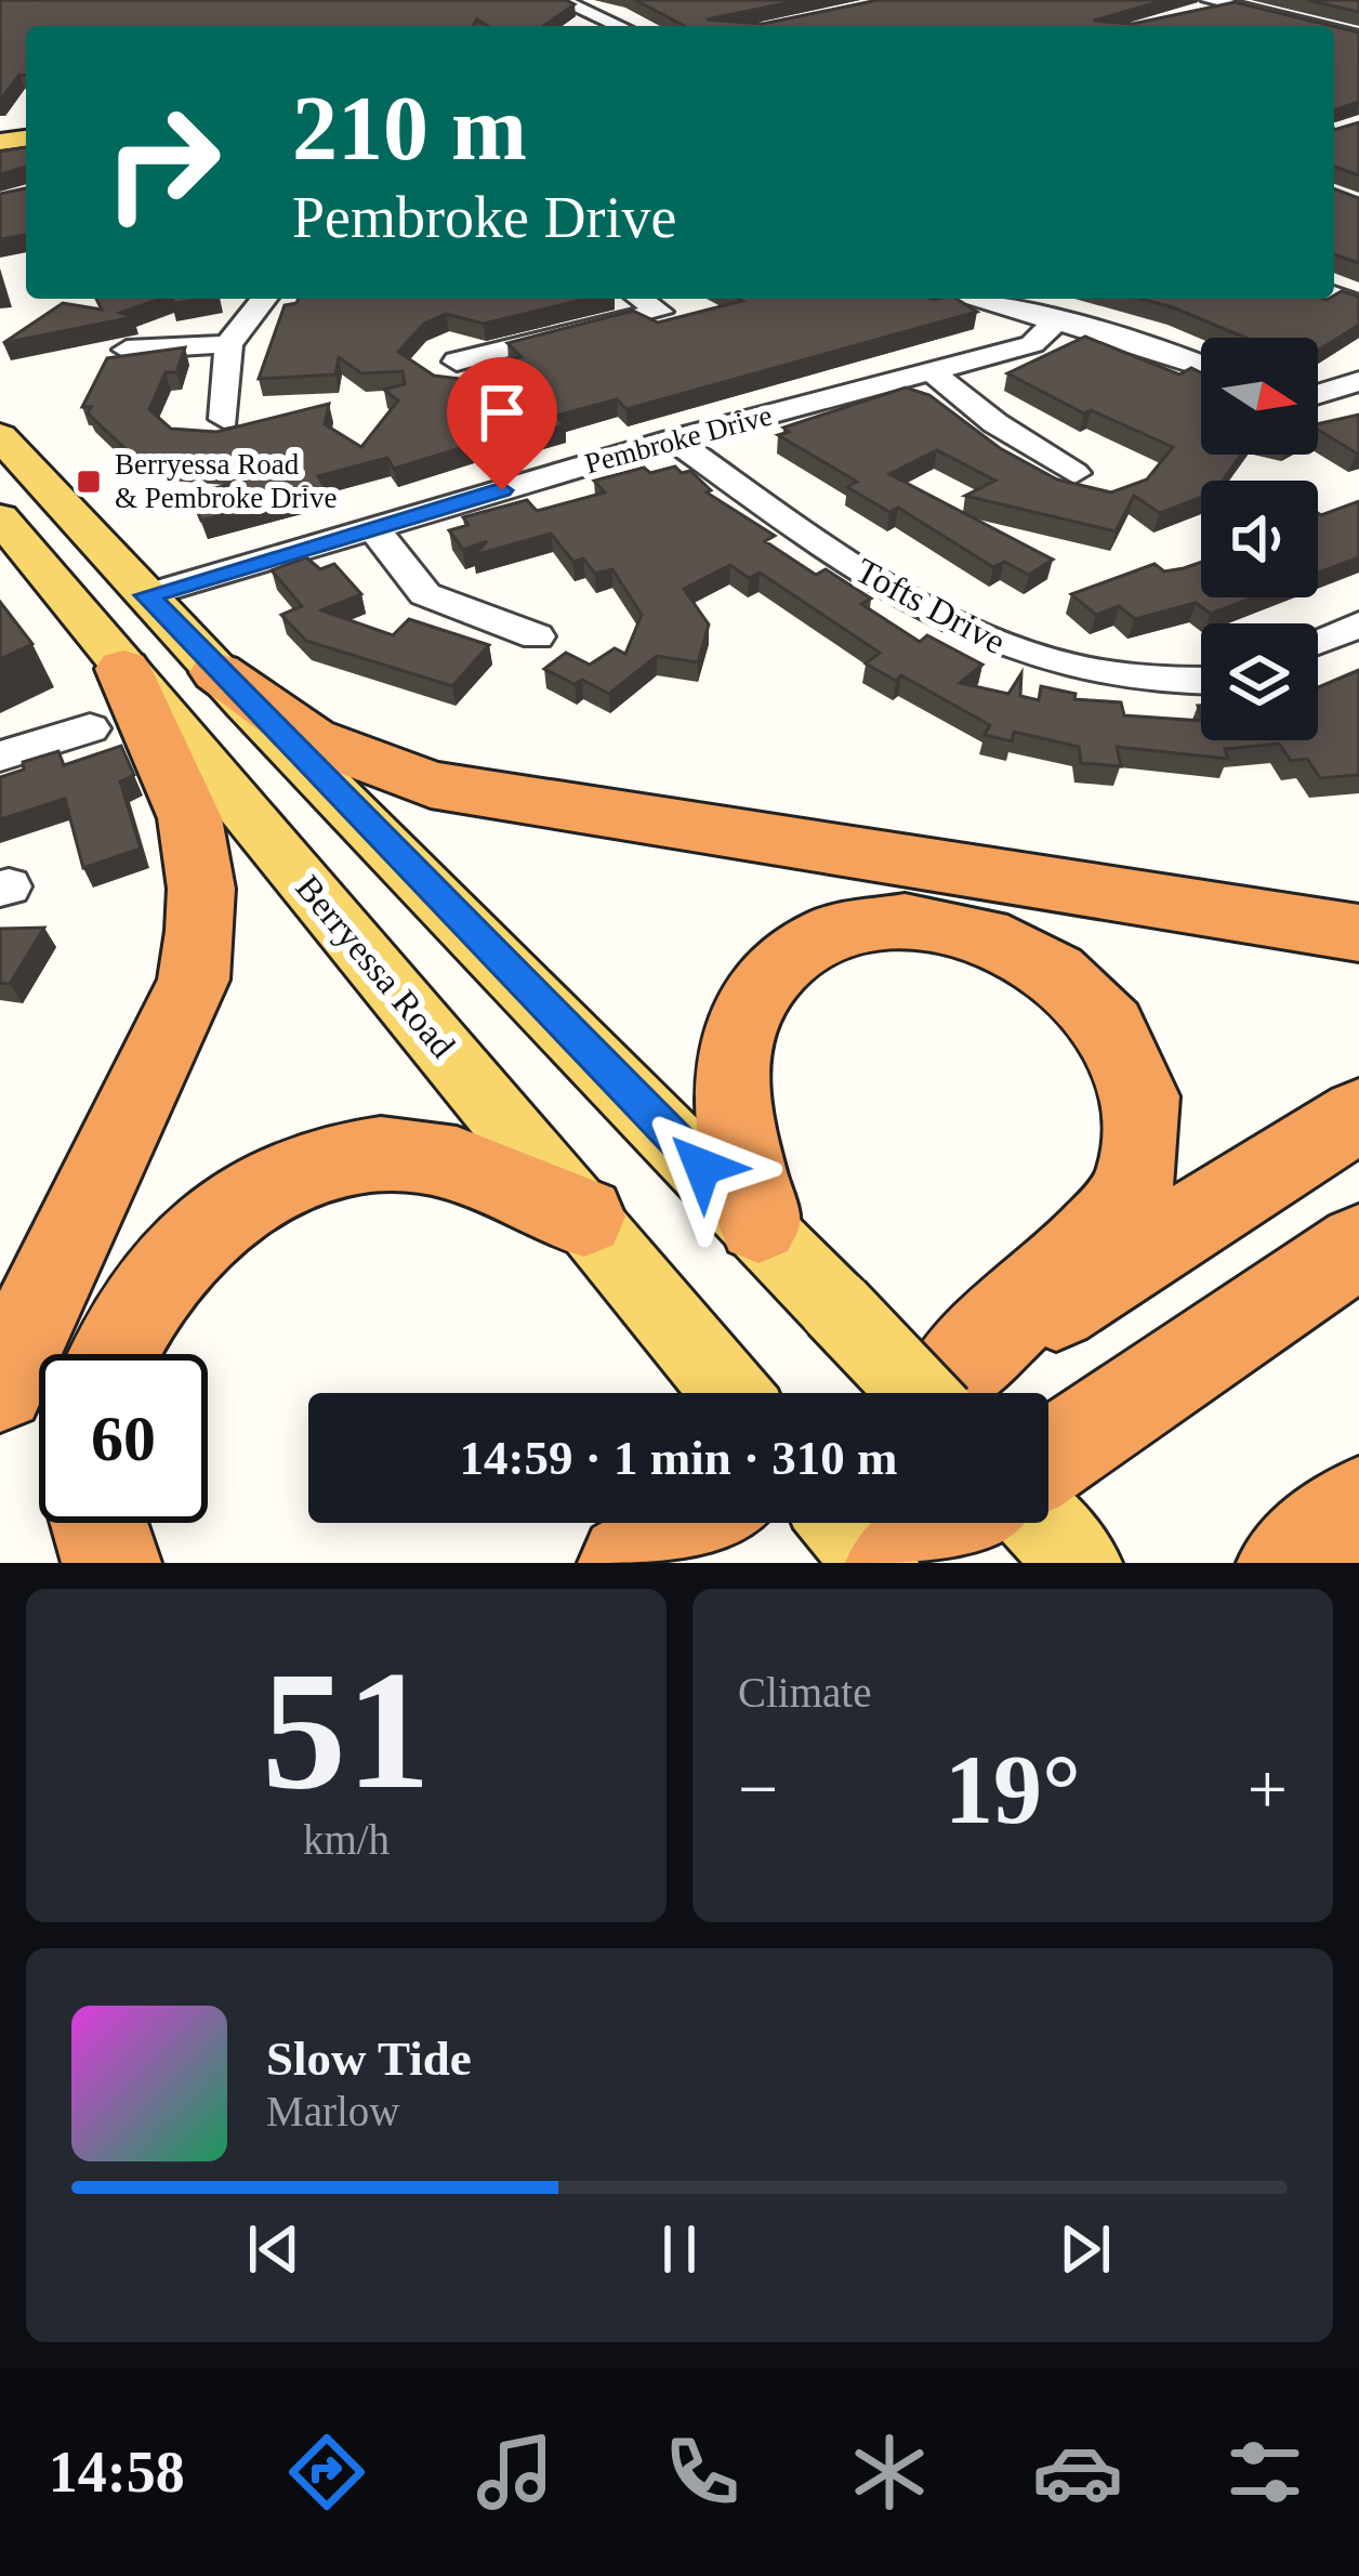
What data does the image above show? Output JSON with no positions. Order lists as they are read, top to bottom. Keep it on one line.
{"streets":{"main road":["Berryessa Road"],"street":["Pembroke Drive","Tofts Drive"]},"crossings":[["Pembroke Drive","Tofts Drive"]],"places":{"transit":["Berryessa Road & Pembroke Drive"]},"north":"right","page":{"turn":["210 m","Pembroke Drive"],"limit":"60","trip":"14:59 · 1 min · 310 m","tile":[["51","km/h"],"Climate"],"heat":["−","19°","+"],"song":["Slow Tide","Marlow"],"tabs":"14:58"}}
